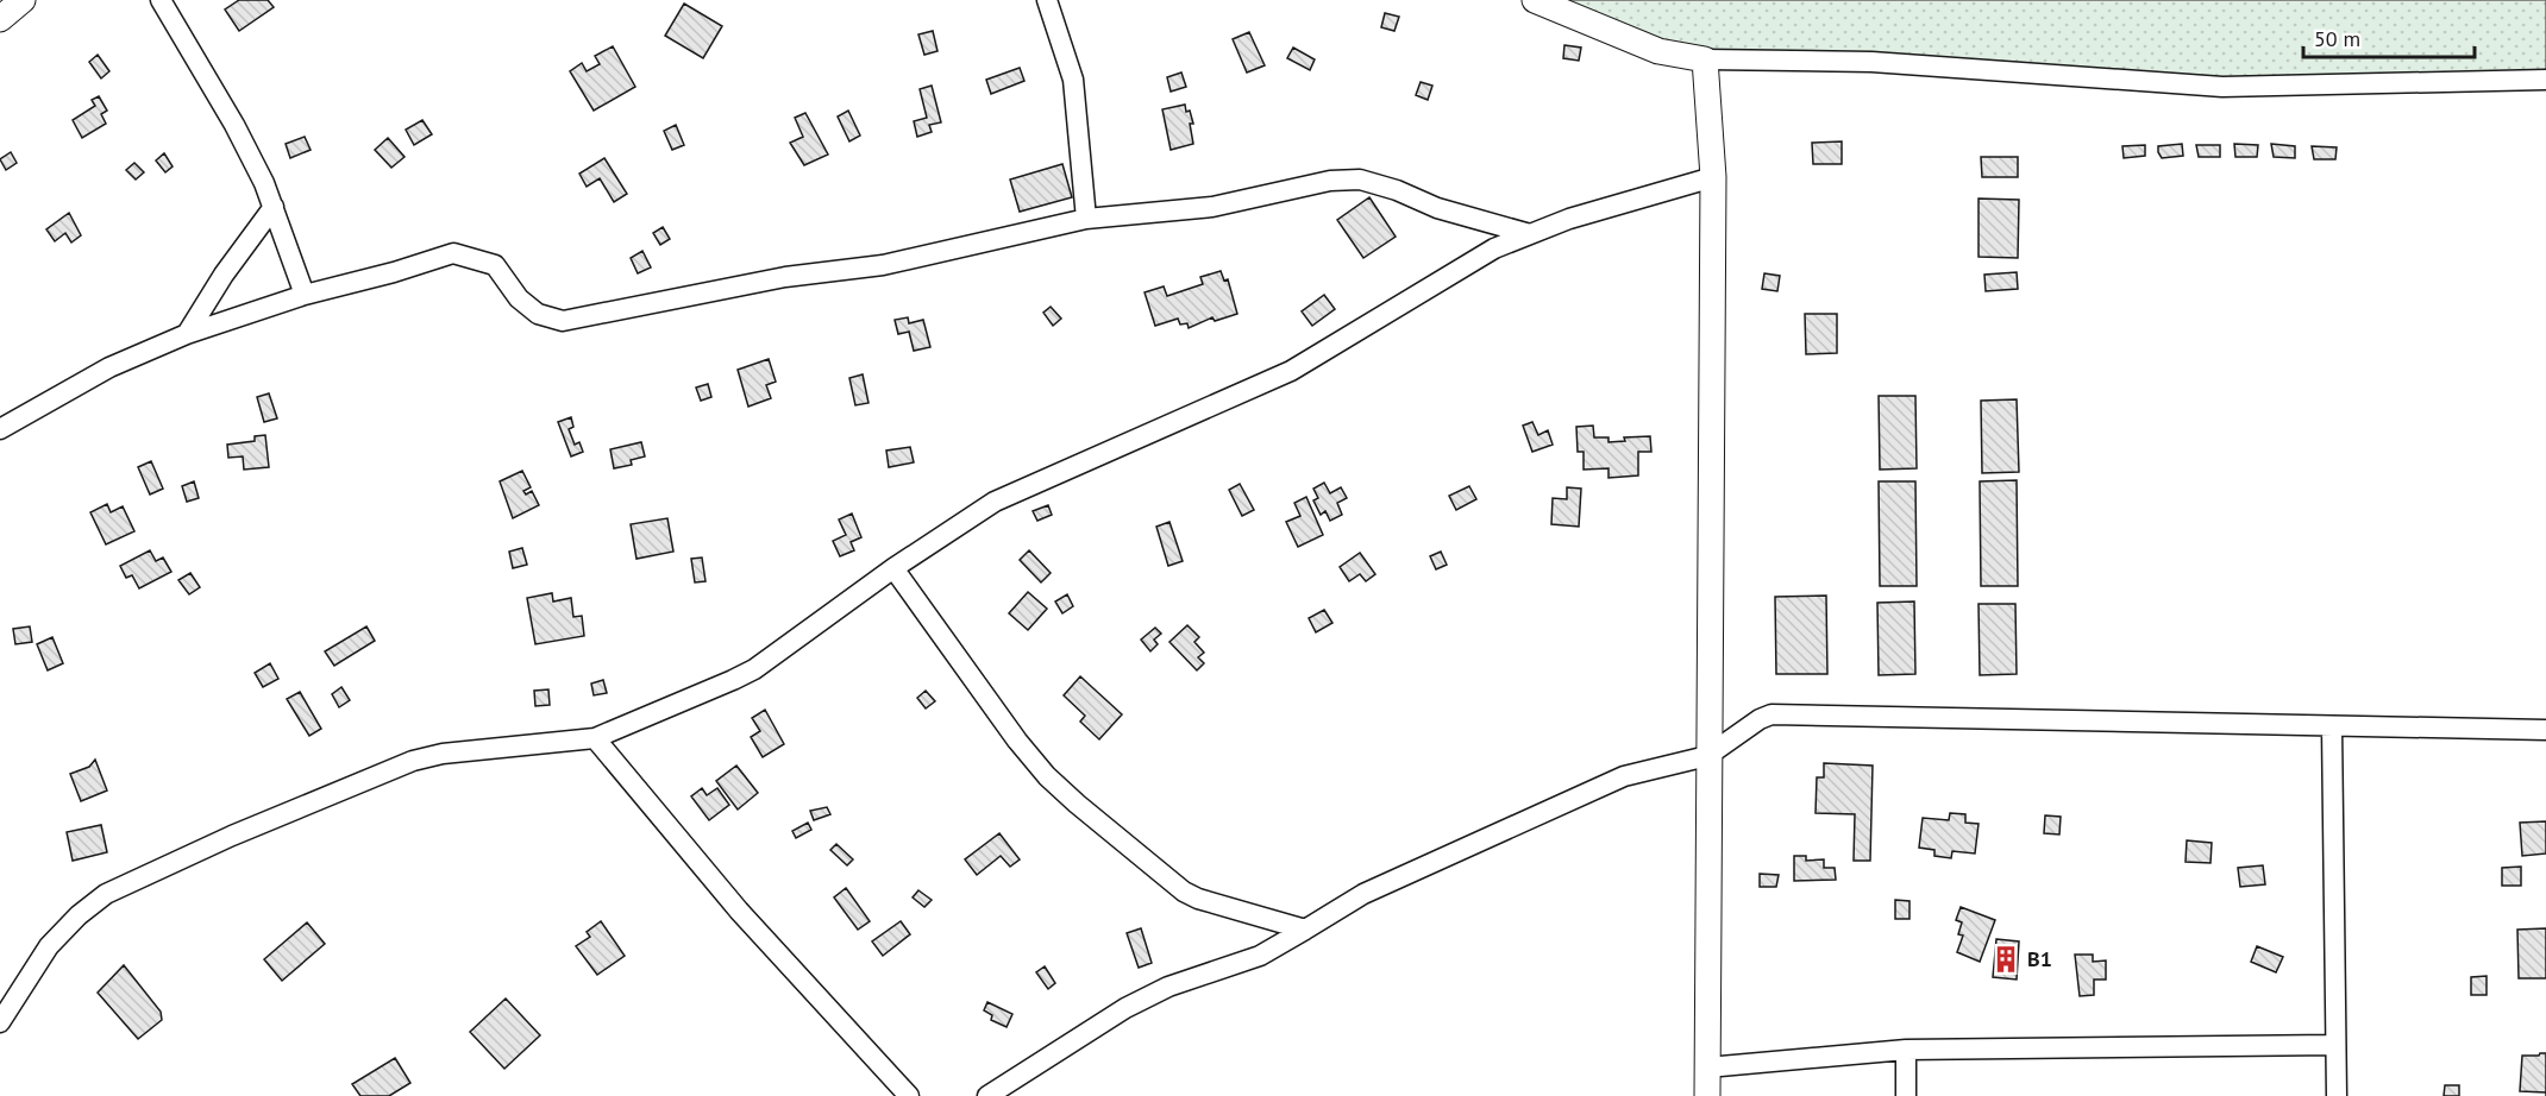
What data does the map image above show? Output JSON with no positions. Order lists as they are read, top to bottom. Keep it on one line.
{"places":{"building":["B1"]},"scale_bar":"50 m"}
